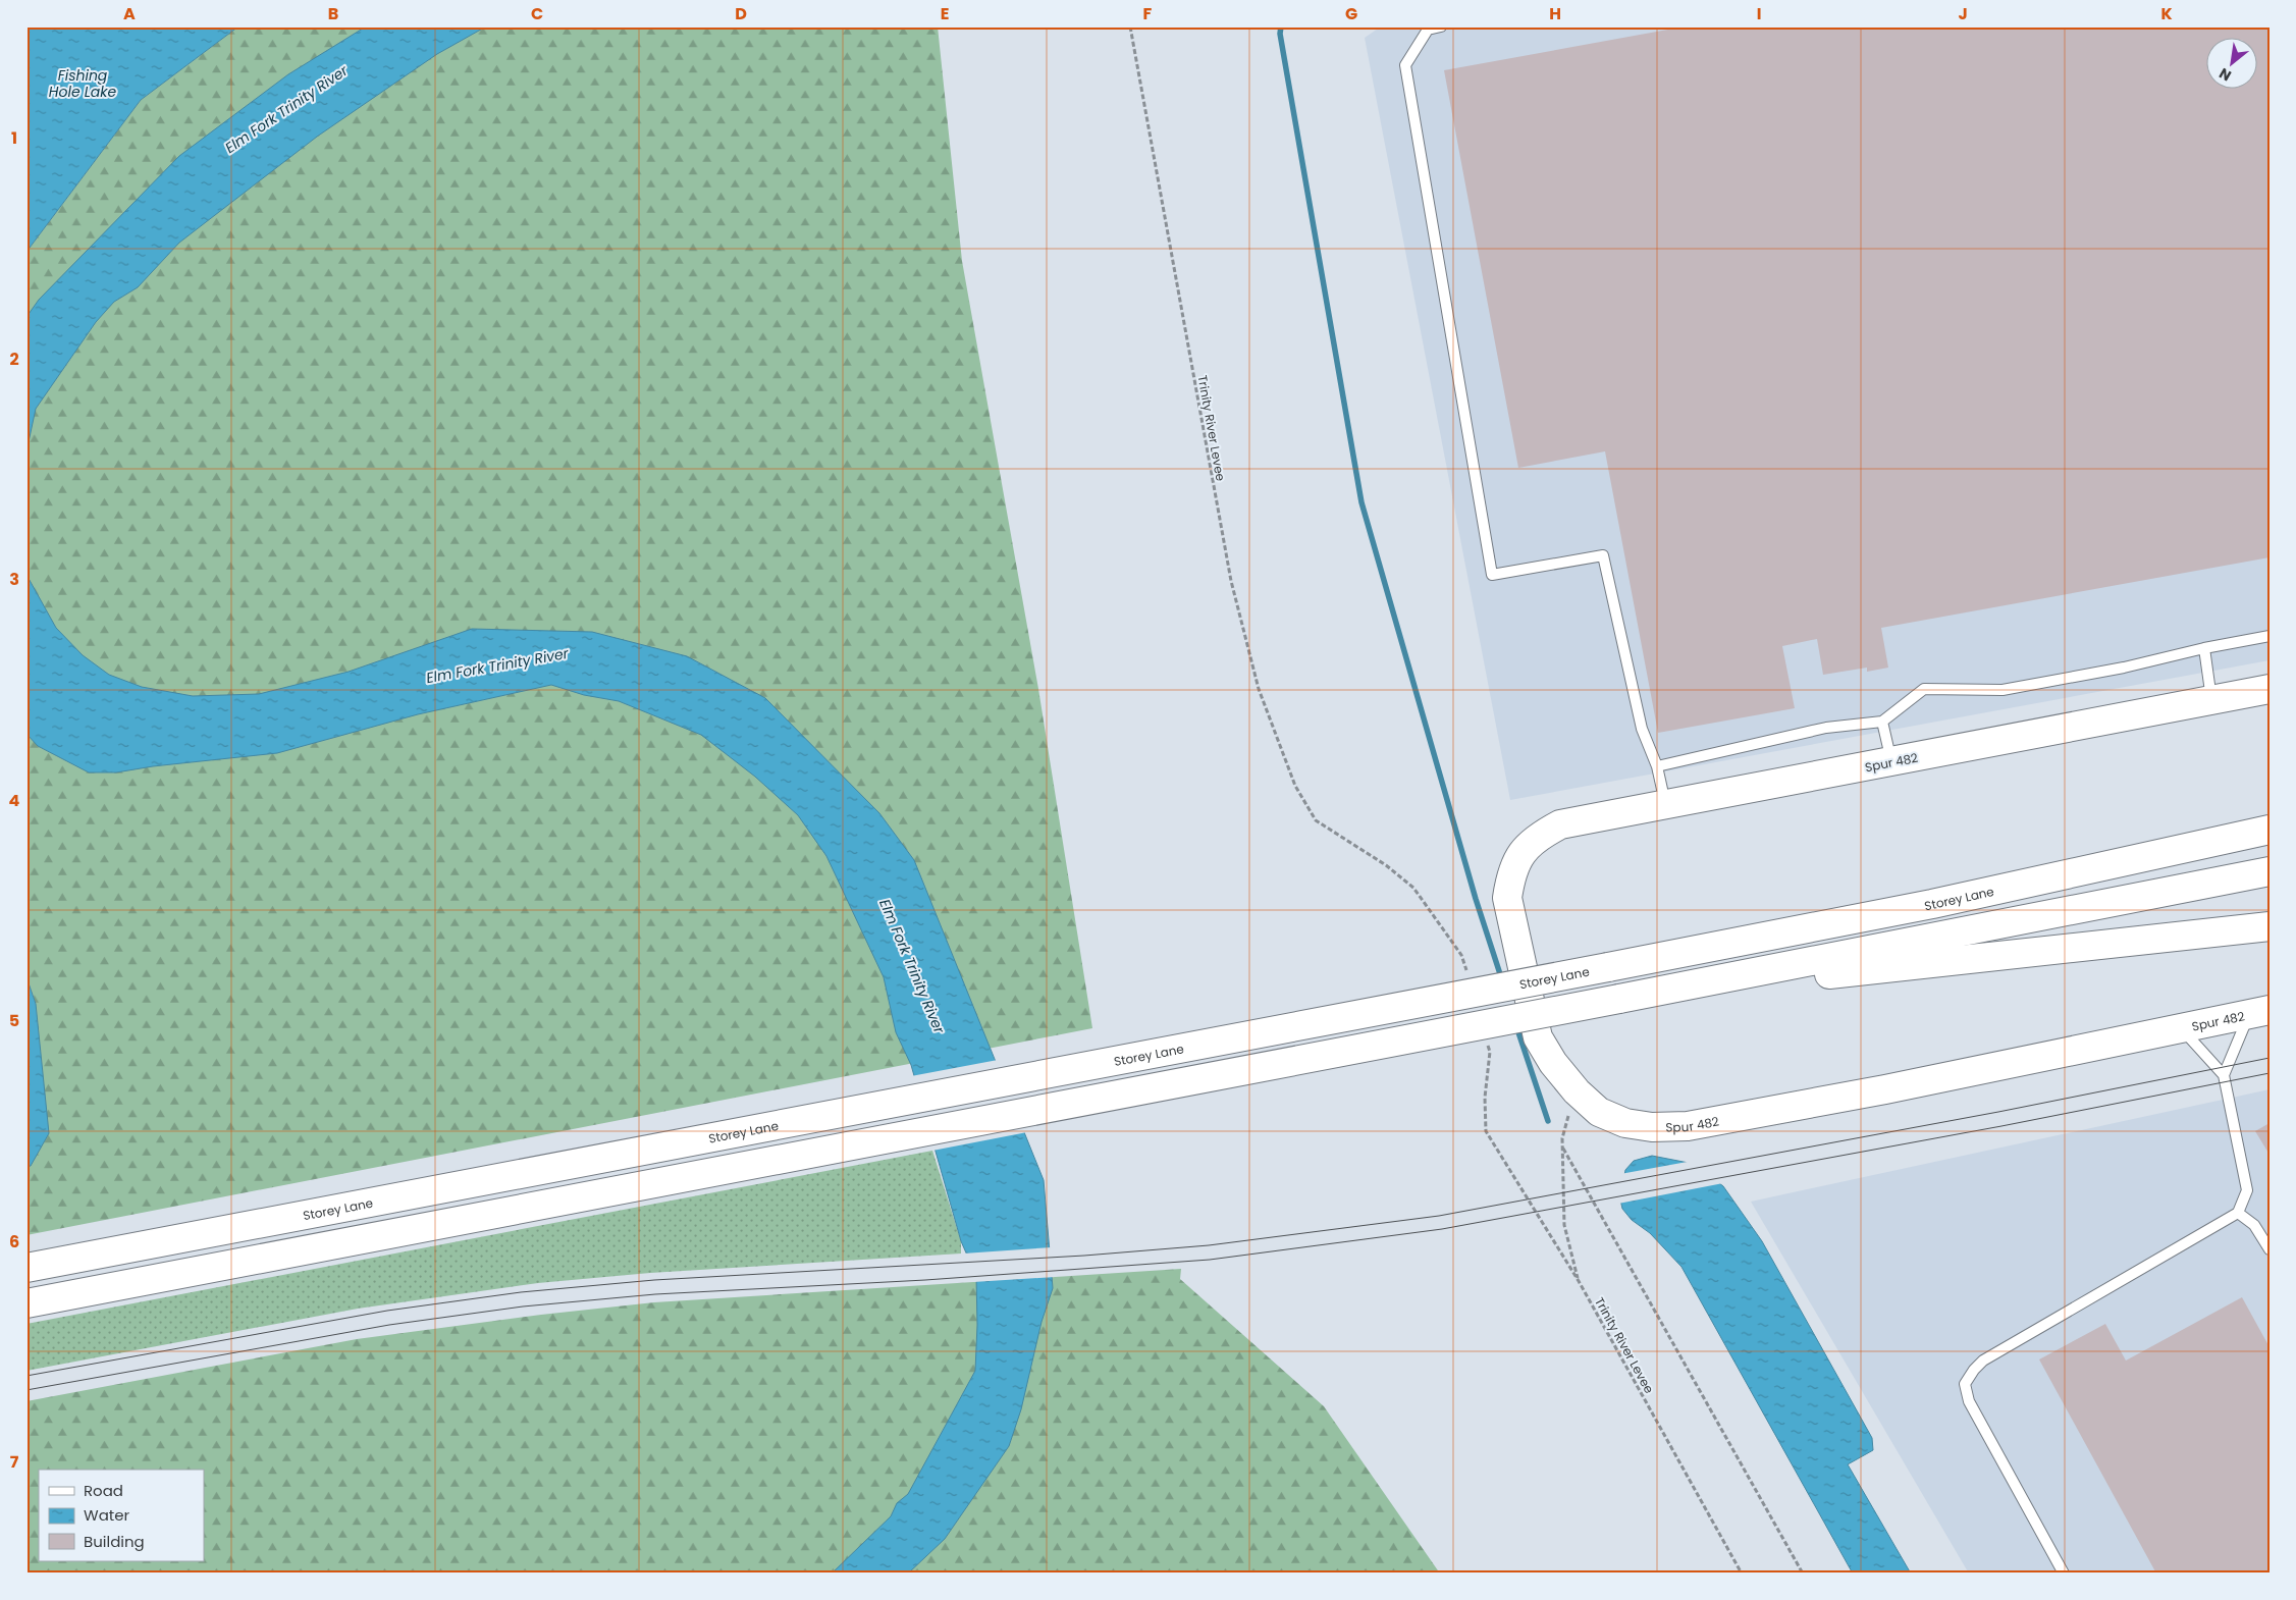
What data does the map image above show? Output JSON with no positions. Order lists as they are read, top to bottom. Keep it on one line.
{"streets":{"main road":["Spur 482","Storey Lane"],"path":["Trinity River Levee"]},"water":["Fishing Hole Lake","Elm Fork Trinity River"],"legend":["Road","Water","Building"],"north":"bottom left","grid":{"columns":["A","B","C","D","E","F","G","H","I","J","K"],"rows":["1","2","3","4","5","6","7"]}}
